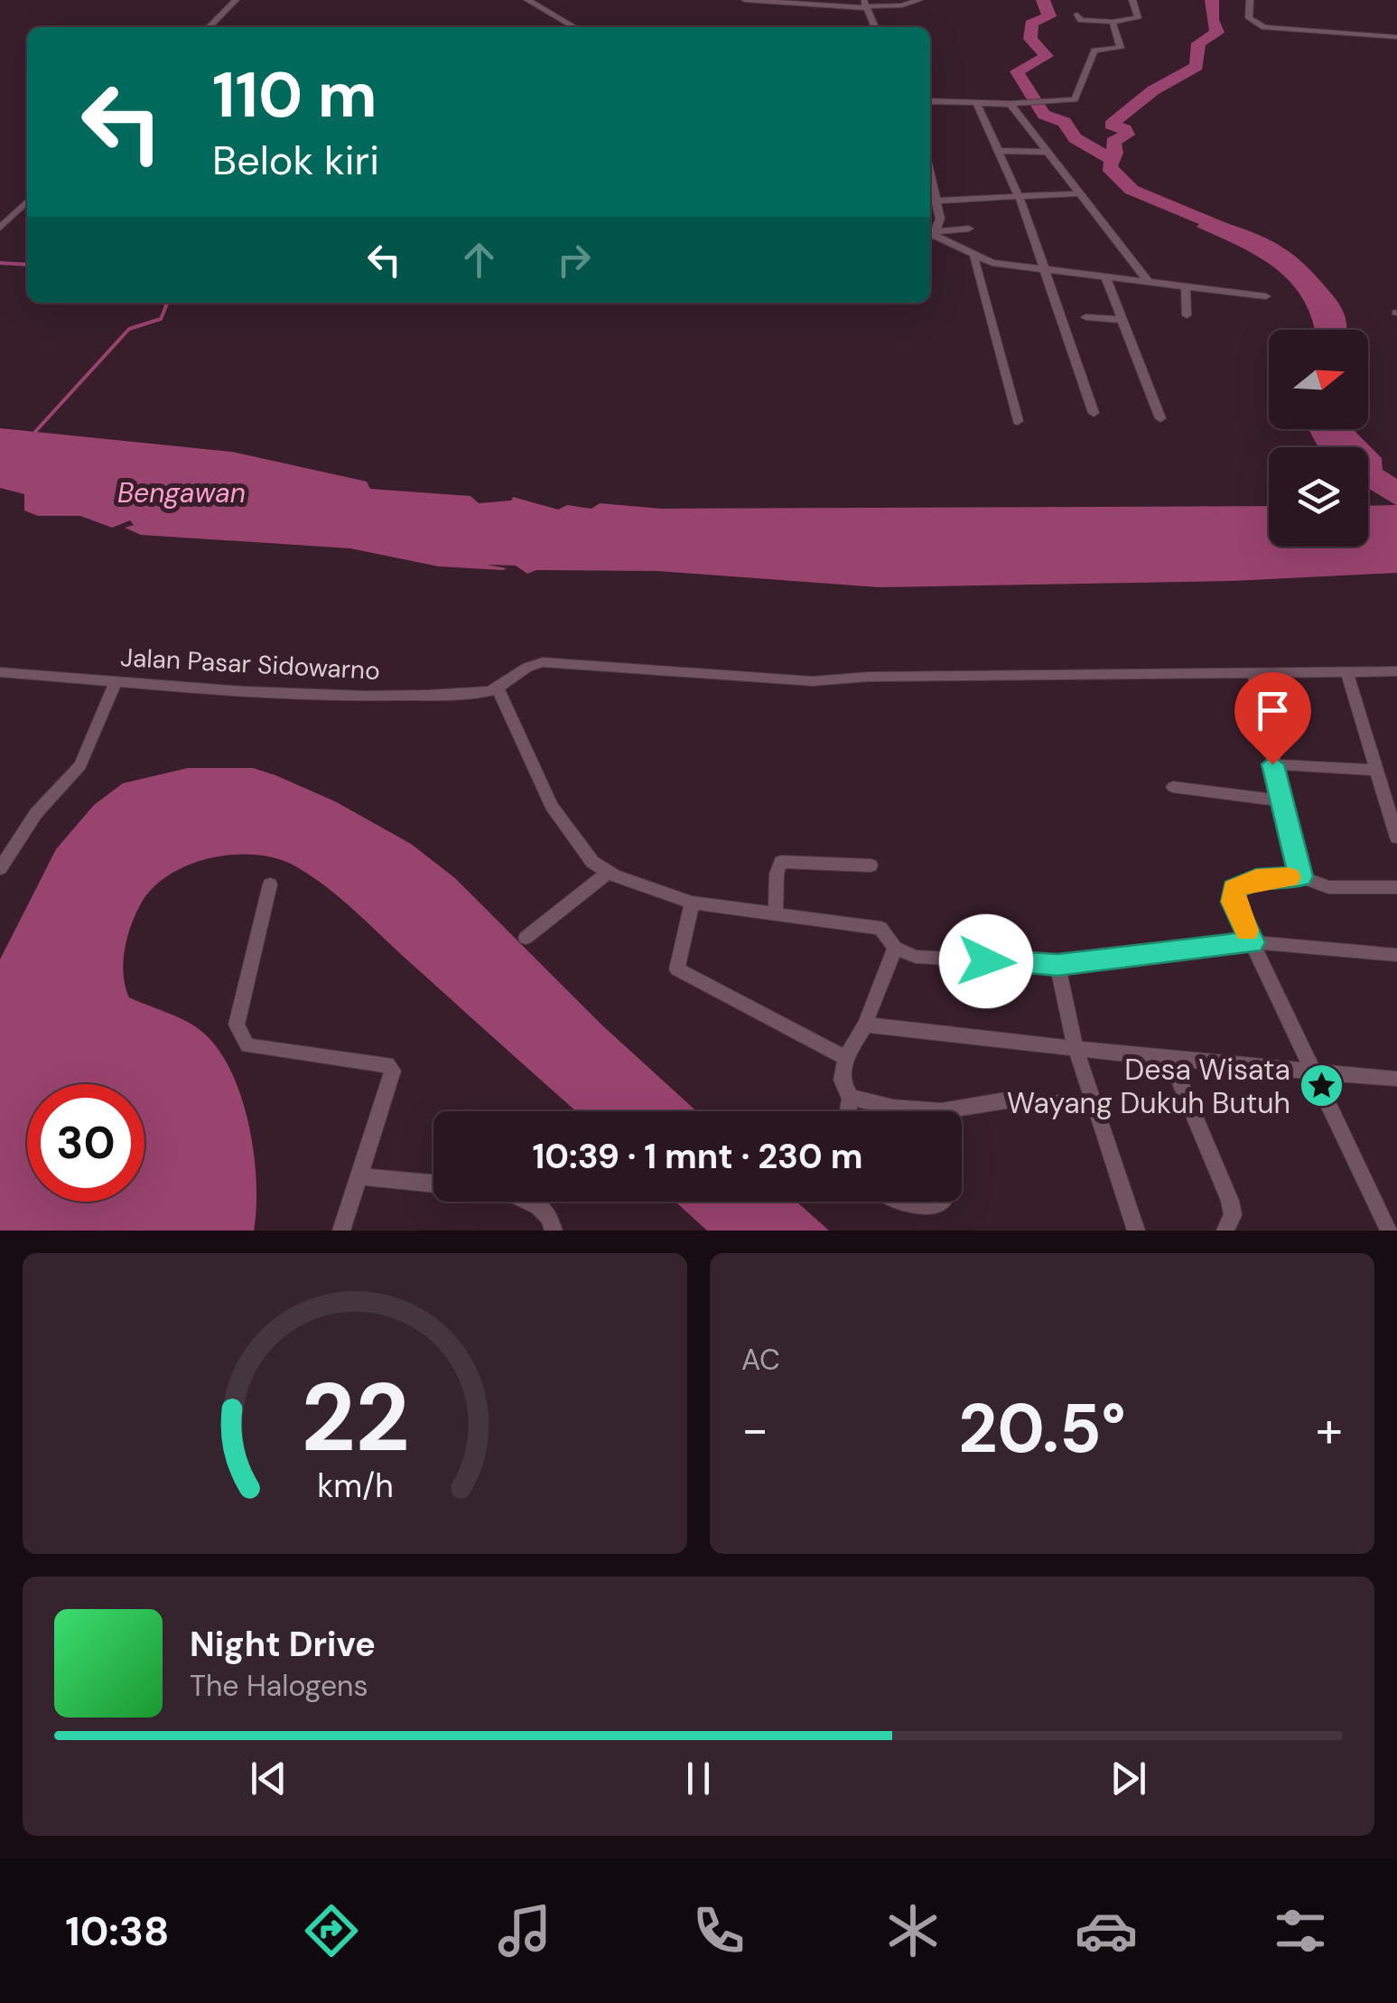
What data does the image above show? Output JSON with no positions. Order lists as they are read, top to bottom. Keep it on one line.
{"streets":{"street":["Jalan Pasar Sidowarno"]},"water":["Bengawan"],"places":{"place":["Desa Wisata Wayang Dukuh Butuh"]},"north":"right","page":{"turn":["110 m","Belok kiri"],"limit":"30","trip":"10:39 · 1 mnt · 230 m","tile":"AC","heat":["−","20.5°","+"],"song":["Night Drive","The Halogens"],"tabs":"10:38","gauge":["22","km/h"]}}
